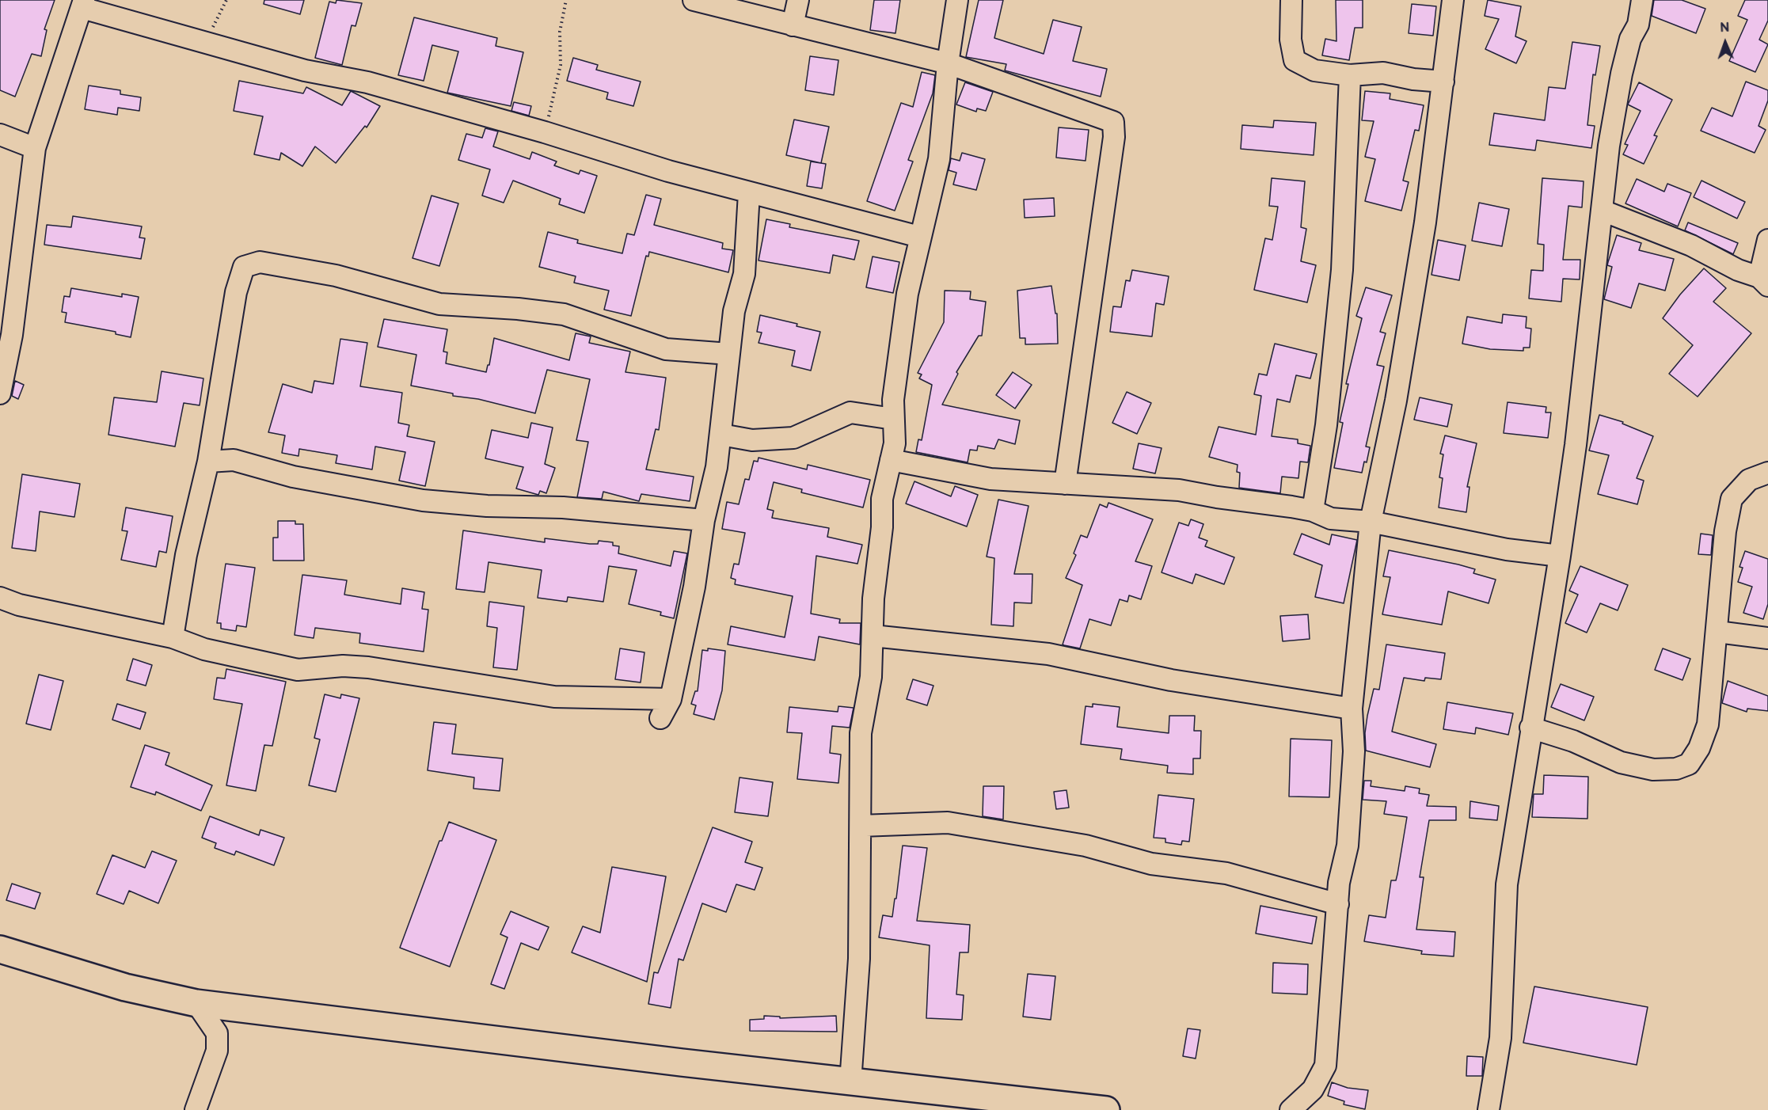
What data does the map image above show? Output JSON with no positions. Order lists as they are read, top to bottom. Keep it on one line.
{"north":"top"}
